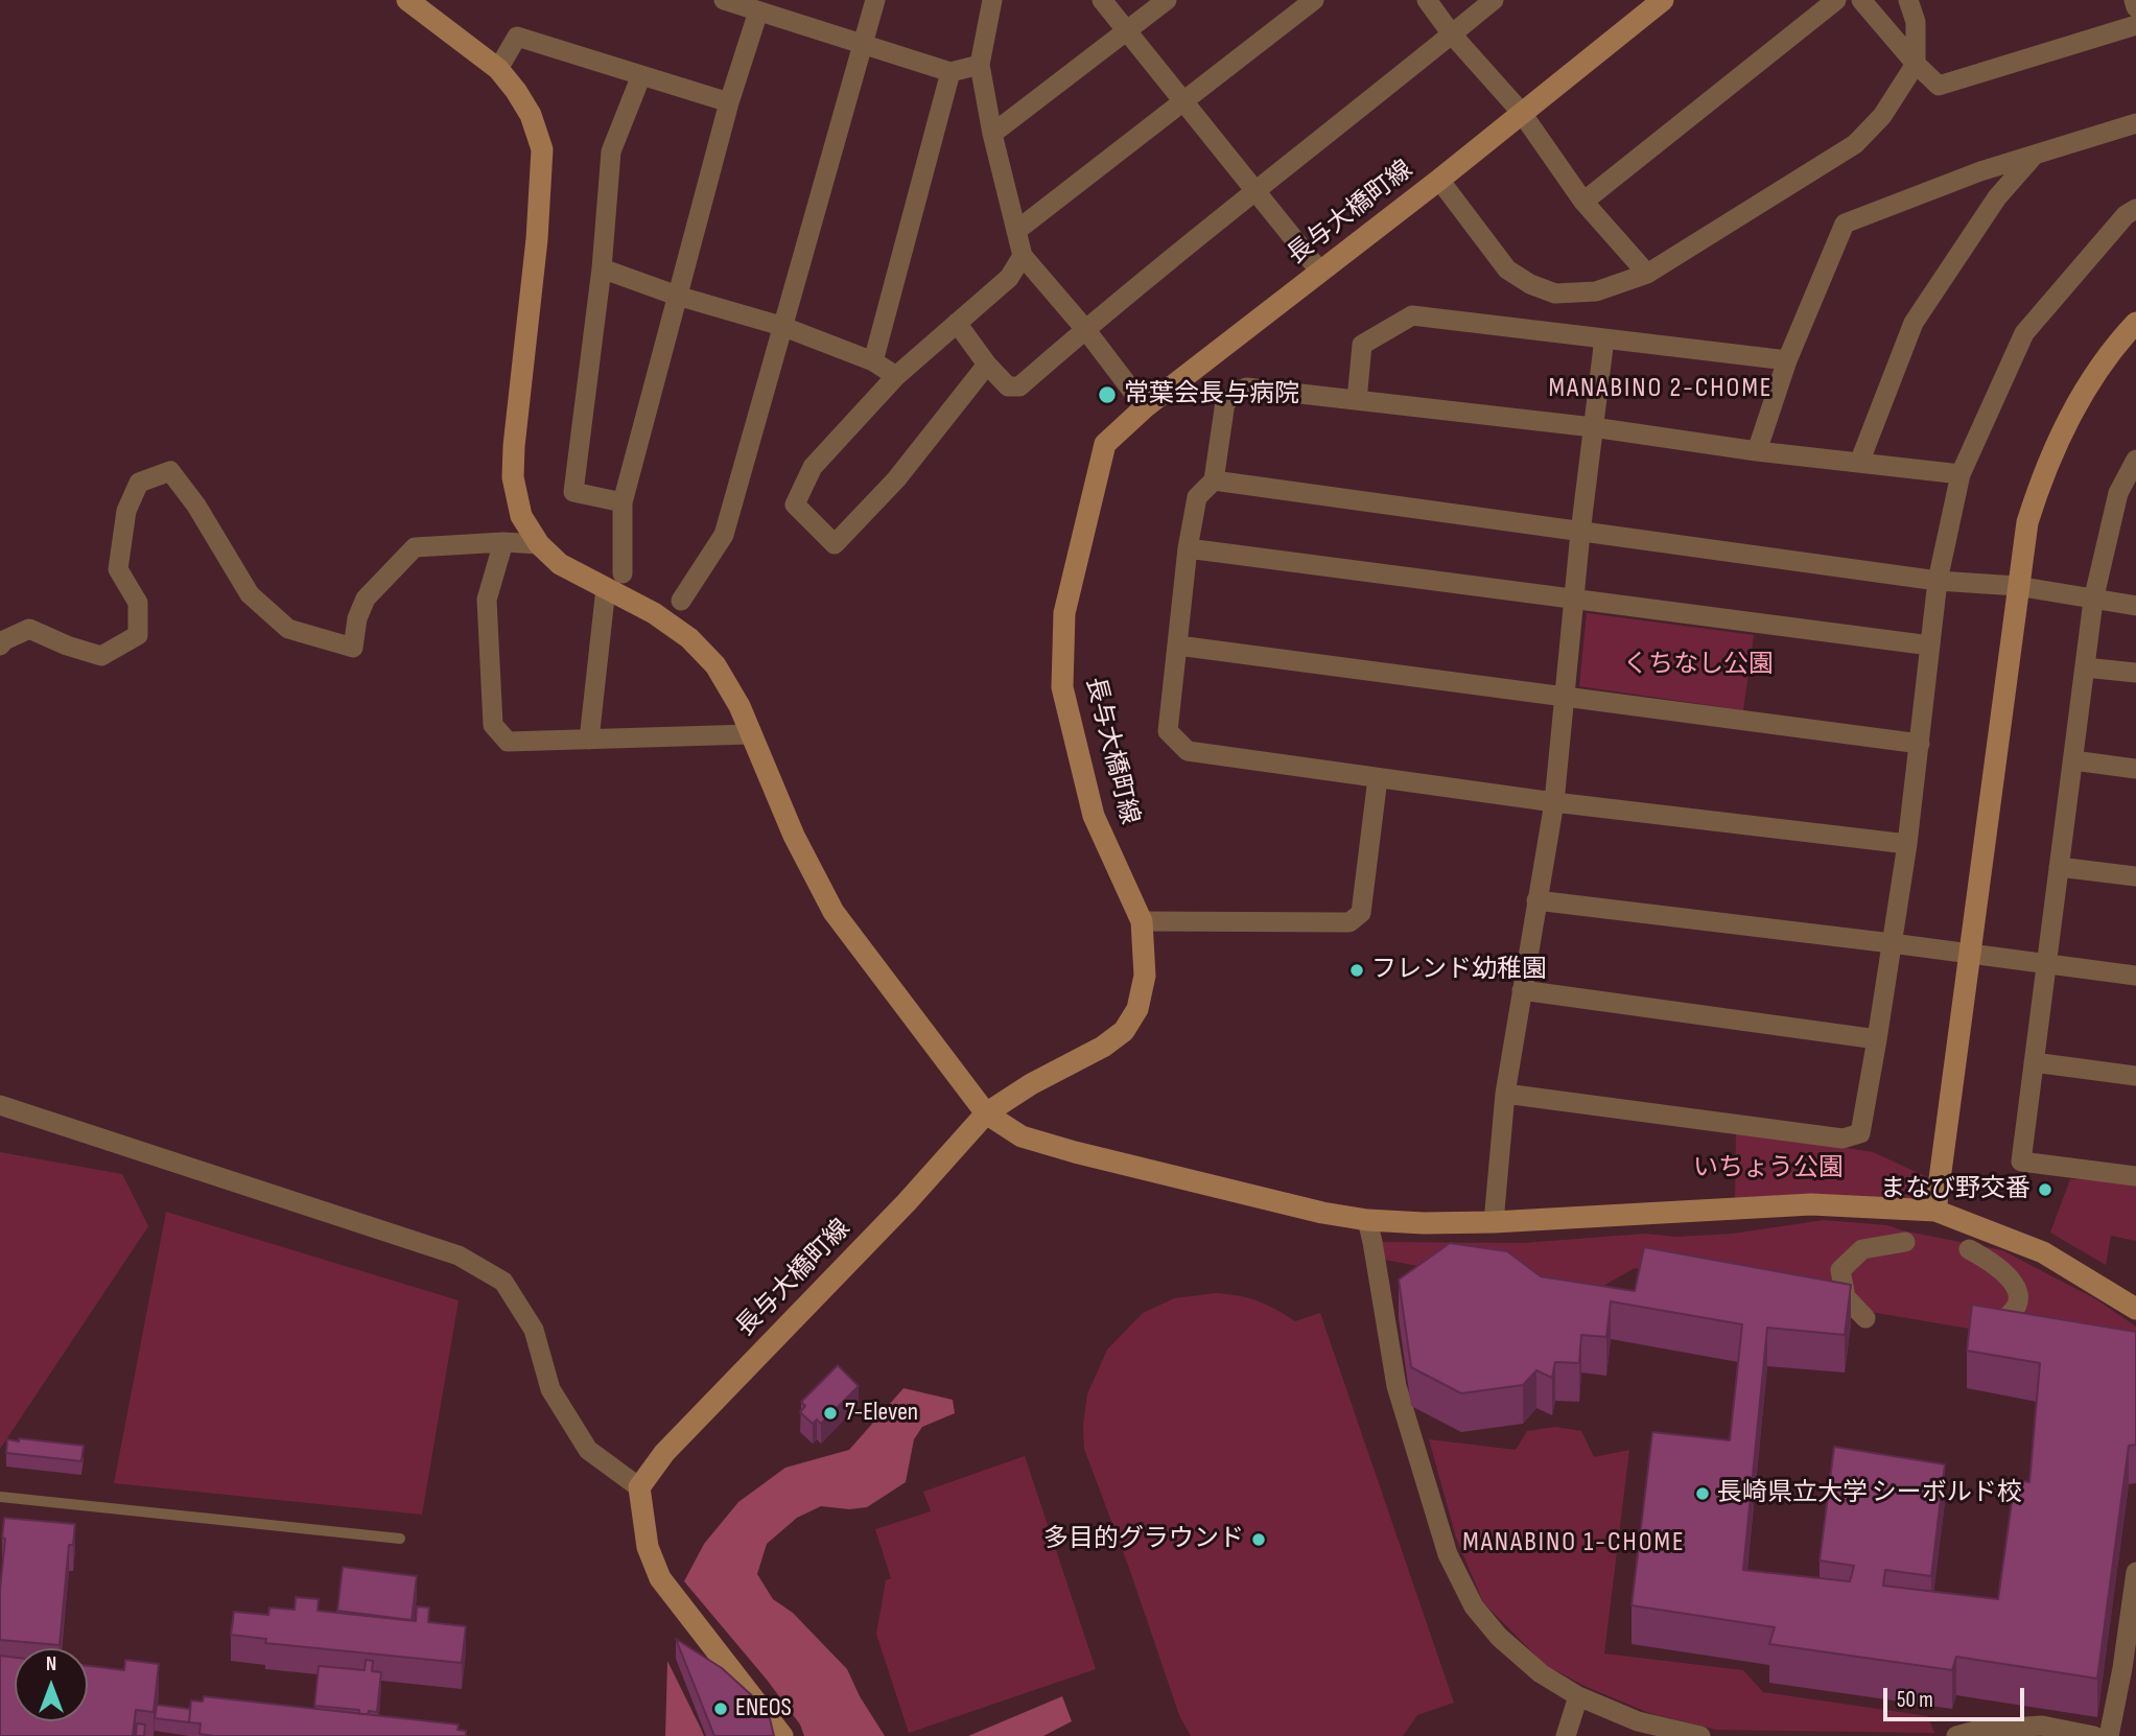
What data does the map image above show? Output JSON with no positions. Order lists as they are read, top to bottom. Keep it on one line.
{"streets":{"street":["長与大橋町線"]},"districts":["MANABINO 2-CHOME","MANABINO 1-CHOME"],"parks":["くちなし公園","いちょう公園"],"places":["常葉会長与病院","フレンド幼稚園","まなび野交番","7-Eleven","長崎県立大学 シーボルド校","多目的グラウンド","ENEOS"],"scale_bar":"50 m","north":"top"}
